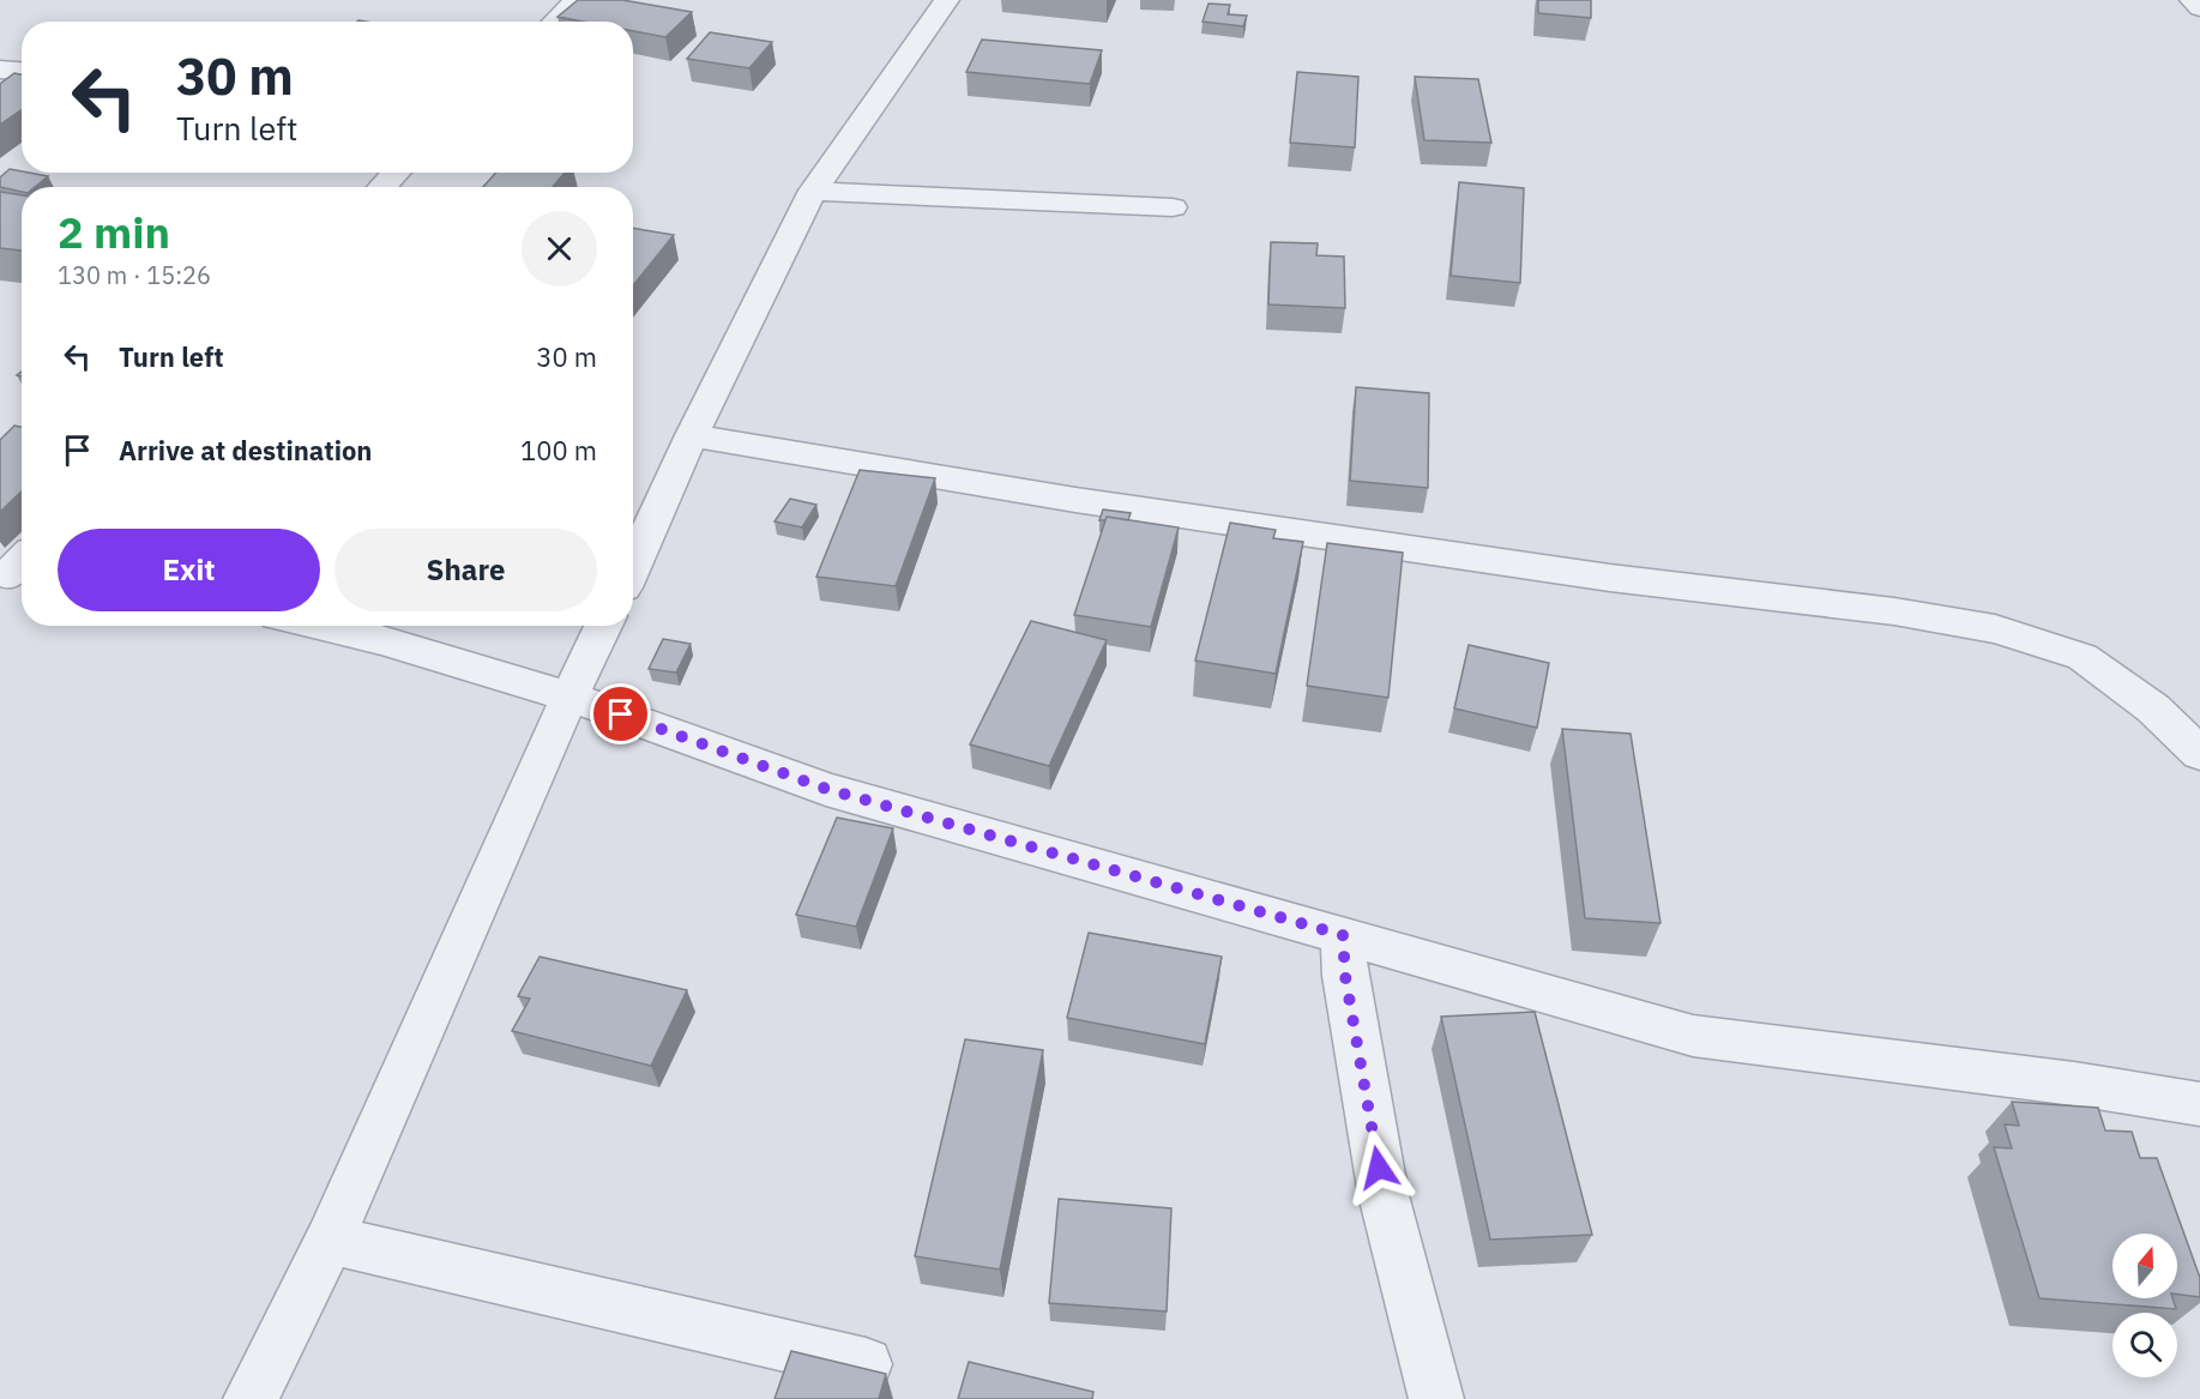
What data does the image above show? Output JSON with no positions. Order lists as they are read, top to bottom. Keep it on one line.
{"north":"top","page":{"turn":["30 m","Turn left"],"heading":["2 min","130 m · 15:26"],"list":[{"name":"Turn left","value":"30 m"},{"name":"Arrive at destination","value":"100 m"}],"buttons":["Exit","Share"]}}
